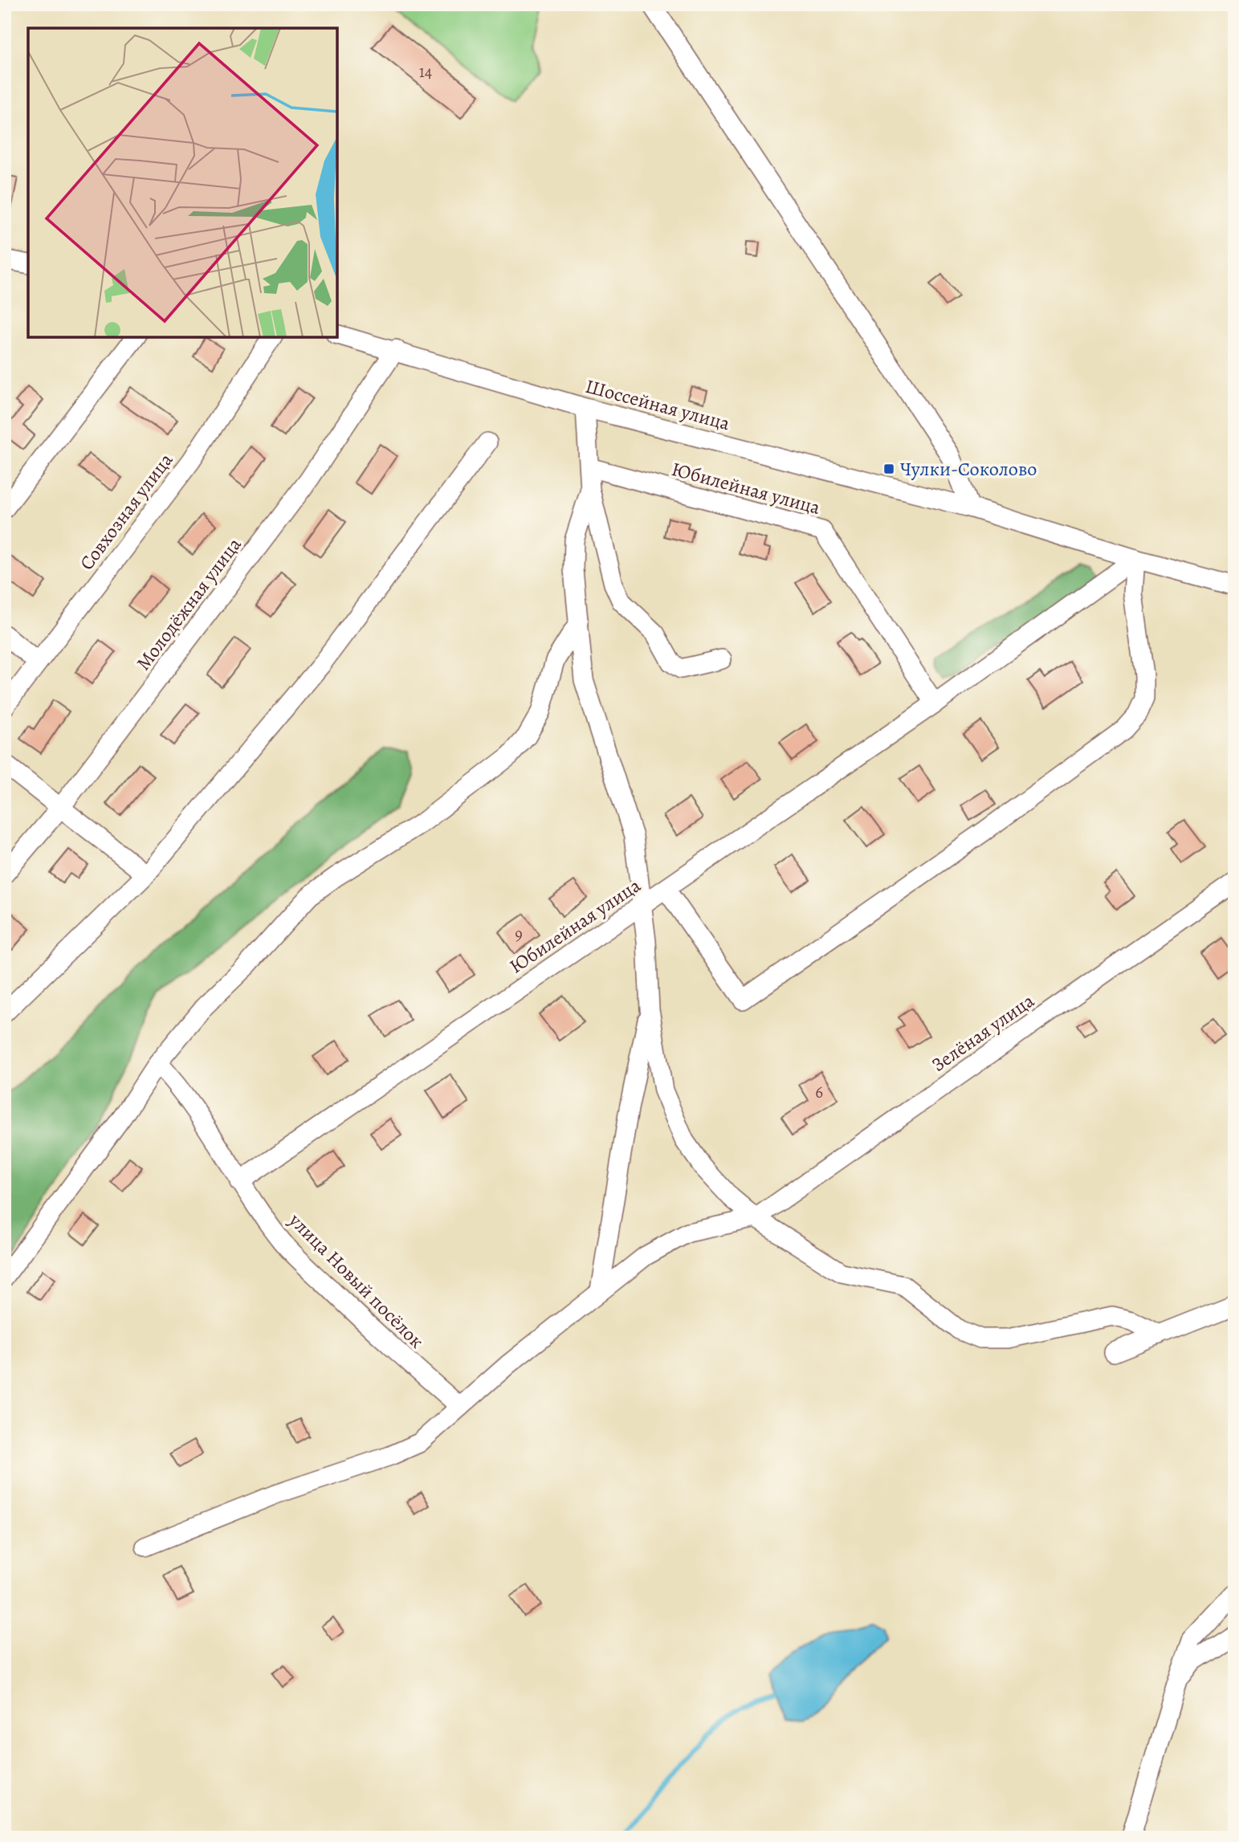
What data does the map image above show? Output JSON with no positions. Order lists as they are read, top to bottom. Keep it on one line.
{"streets":{"street":["Шоссейная улица","Юбилейная улица","Совхозная улица","Молодёжная улица","Зелёная улица","улица Новый посёлок"]},"crossings":[["Шоссейная улица","Юбилейная улица"],["Шоссейная улица","Молодёжная улица"],["Юбилейная улица","улица Новый посёлок"]],"places":{"transit":["Чулки-Соколово"]},"house_numbers":["14","9","6"]}
